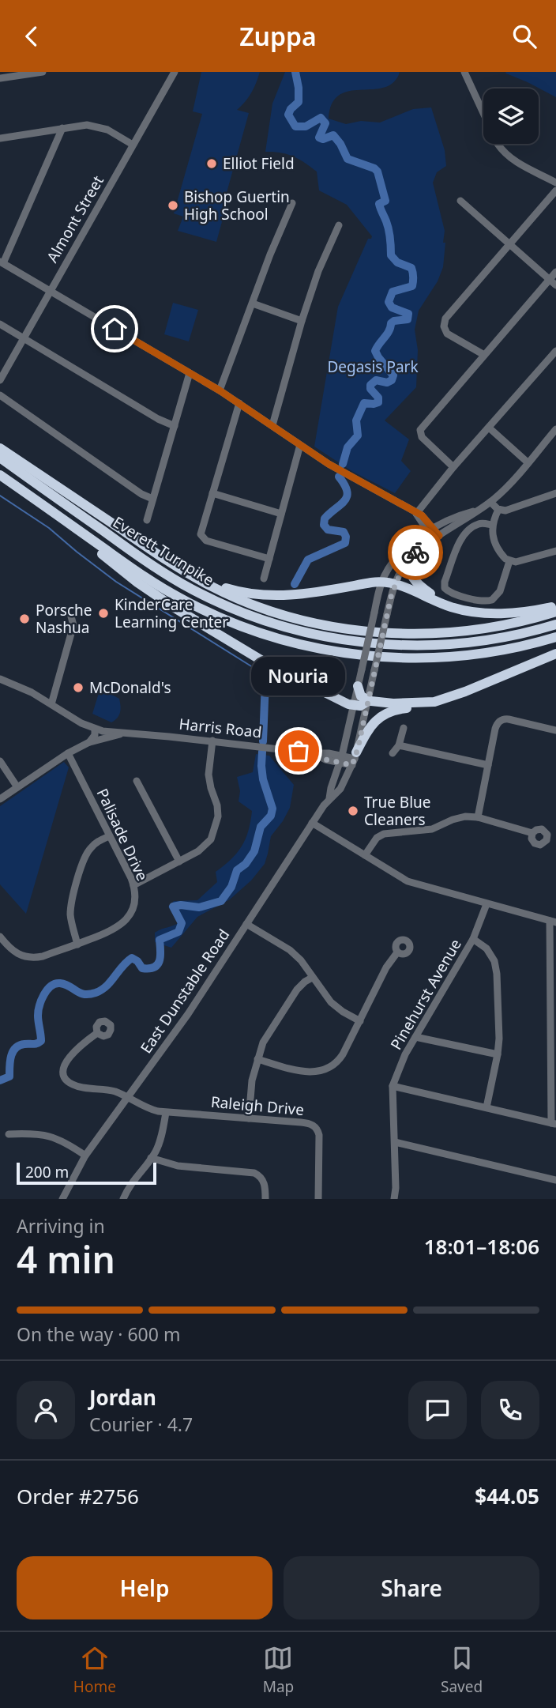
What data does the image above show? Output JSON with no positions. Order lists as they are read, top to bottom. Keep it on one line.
{"streets":{"highway":["Everett Turnpike"],"street":["Almont Street","Harris Road","Palisade Drive","East Dunstable Road","Pinehurst Avenue","Raleigh Drive"]},"crossings":[["Harris Road","Palisade Drive"],["Harris Road","East Dunstable Road"],["East Dunstable Road","Raleigh Drive"]],"parks":["Degasis Park"],"places":["Elliot Field","Bishop Guertin High School","KinderCare Learning Center","Porsche Nashua","McDonald's","Nouria","True Blue Cleaners"],"scale_bar":"200 m","page":{"header":"Zuppa","bubble":"Nouria","scale":"200 m","heading":["4 min","Arriving in","18:01–18:06"],"panel":["Jordan","Courier · 4.7","Order #2756","$44.05"],"bar":"On the way · 600 m","buttons":["Help","Share"],"tabs":["Home","Map","Saved"]}}
